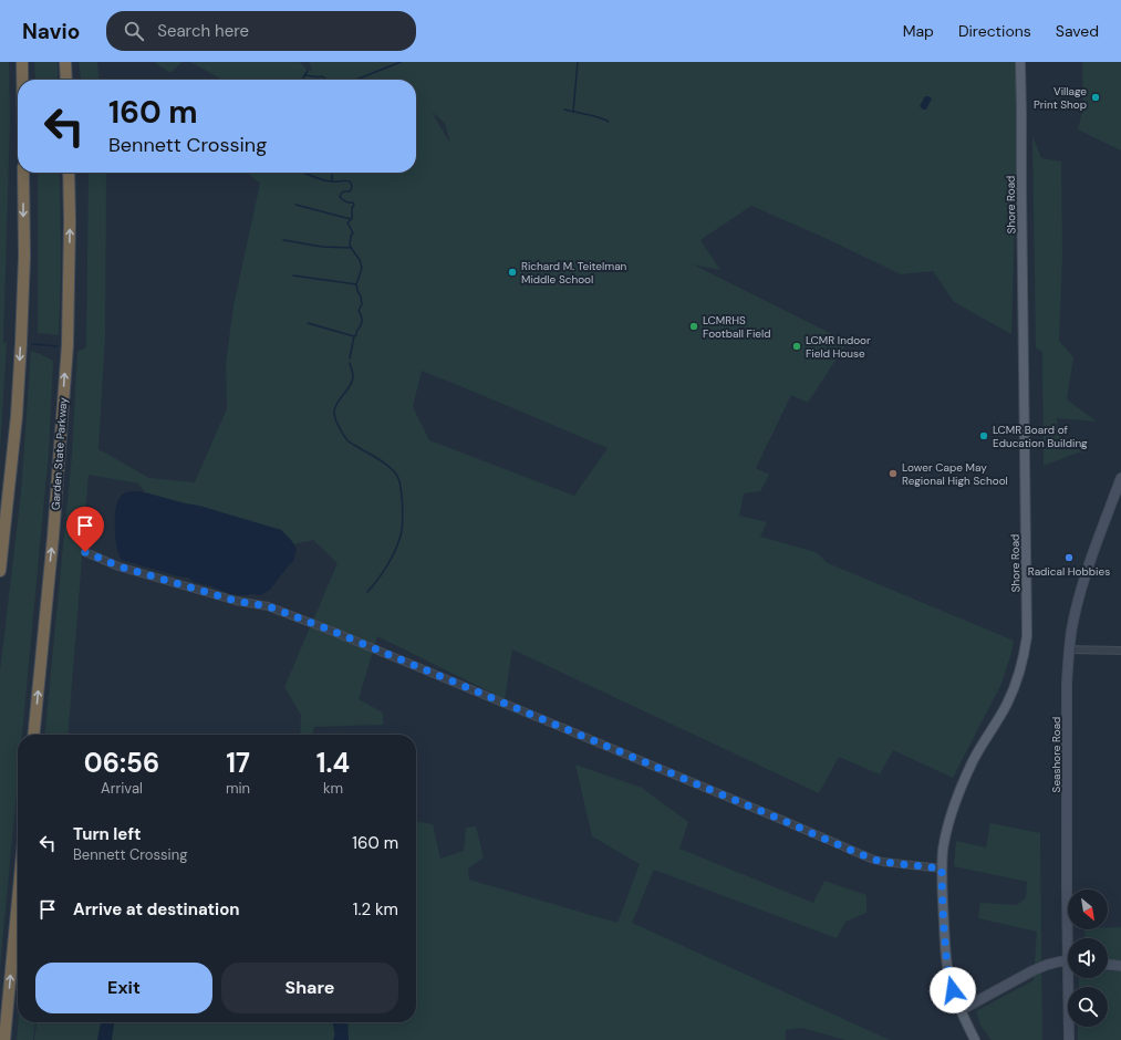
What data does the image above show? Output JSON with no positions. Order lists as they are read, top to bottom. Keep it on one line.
{"streets":{"highway":["Garden State Parkway"],"main road":["Shore Road"],"street":["Seashore Road"]},"places":["Village Print Shop","Richard M. Teitelman Middle School","LCMRHS Football Field","LCMR Indoor Field House","LCMR Board of Education Building","Lower Cape May Regional High School","Radical Hobbies"],"north":"bottom right","page":{"header":"Navio","search":"Search here","nav":["Map","Directions","Saved"],"turn":["160 m","Bennett Crossing"],"eta":["06:56","Arrival","17","min","1.4","km"],"list":[{"name":"Turn left","note":"Bennett Crossing","value":"160 m"},{"name":"Arrive at destination","value":"1.2 km"}],"buttons":["Exit","Share"]}}
